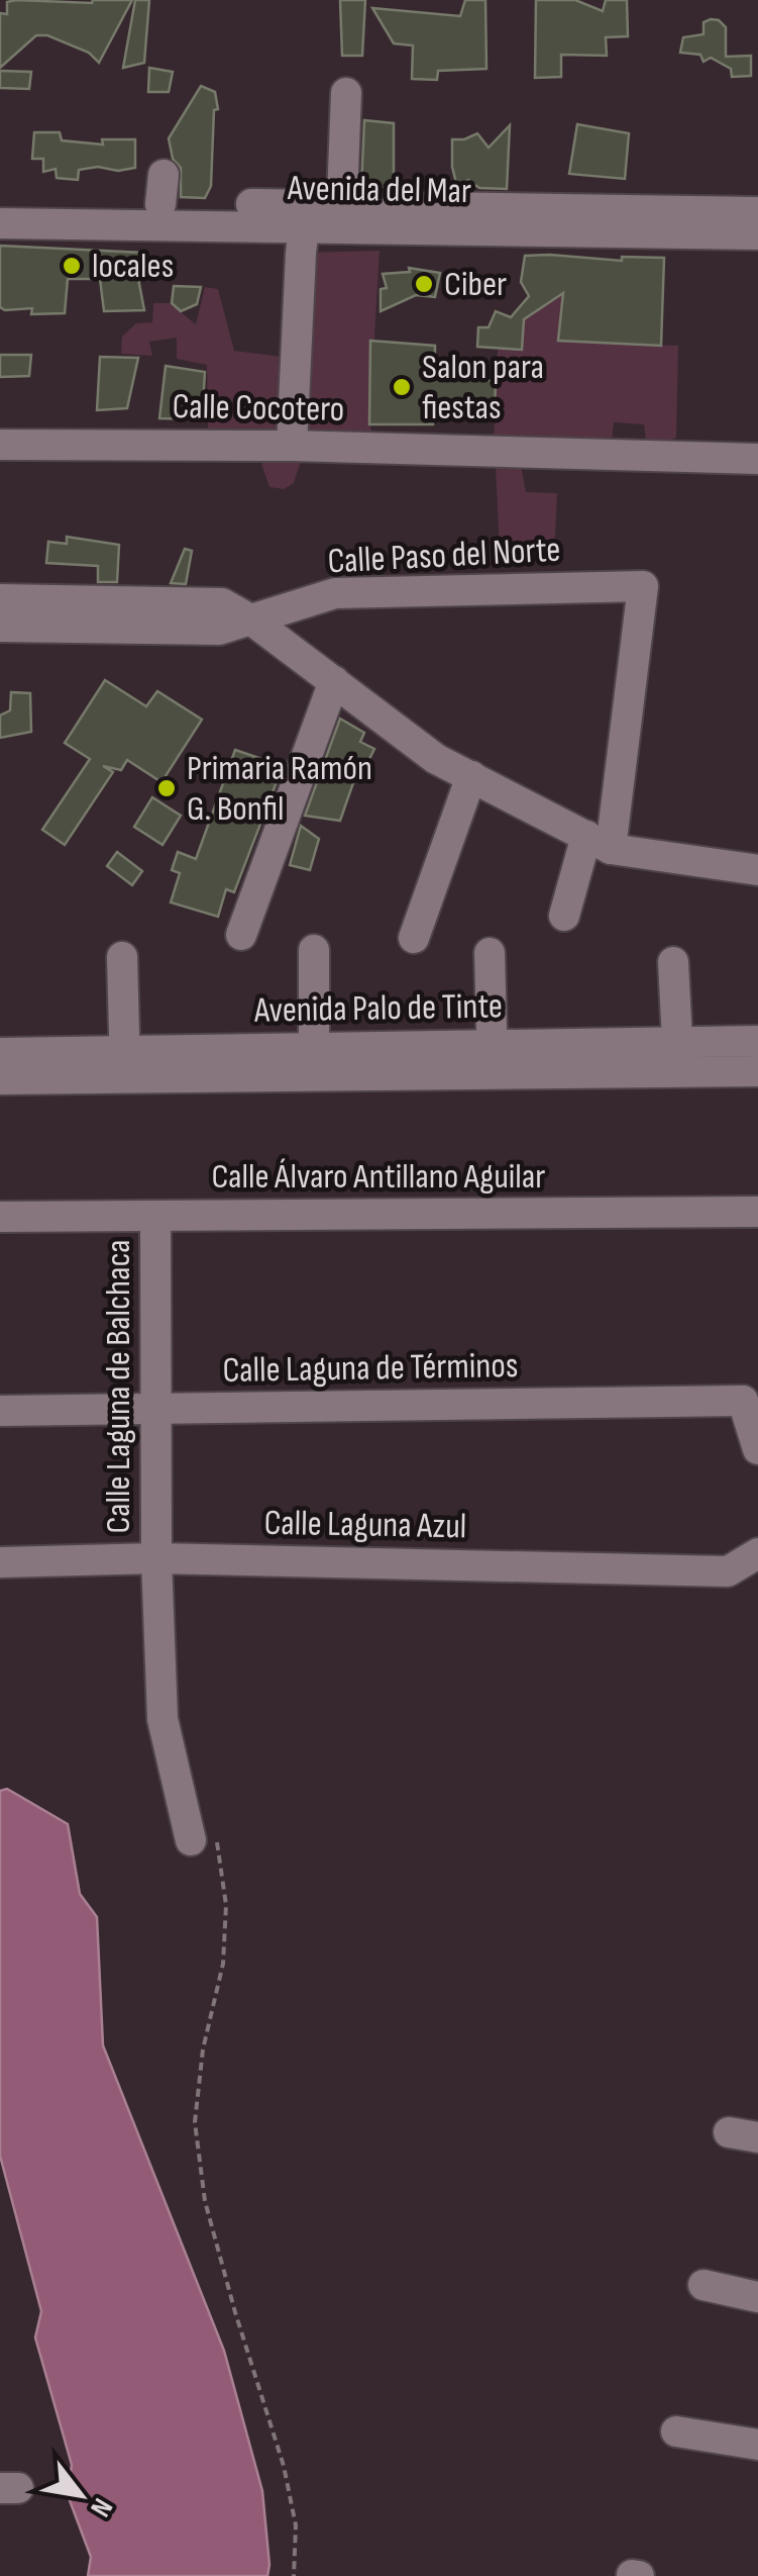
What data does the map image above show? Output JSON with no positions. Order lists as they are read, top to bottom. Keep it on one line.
{"streets":{"street":["Avenida del Mar","Calle Cocotero","Calle Paso del Norte","Avenida Palo de Tinte","Calle Álvaro Antillano Aguilar","Calle Laguna de Términos","Calle Laguna de Balchaca","Calle Laguna Azul"]},"crossings":[["Calle Álvaro Antillano Aguilar","Calle Laguna de Balchaca"],["Calle Laguna de Términos","Calle Laguna de Balchaca"],["Calle Laguna de Balchaca","Calle Laguna Azul"]],"places":["locales","Ciber","Salon para fiestas","Primaria Ramón G. Bonfil"],"north":"bottom right"}
